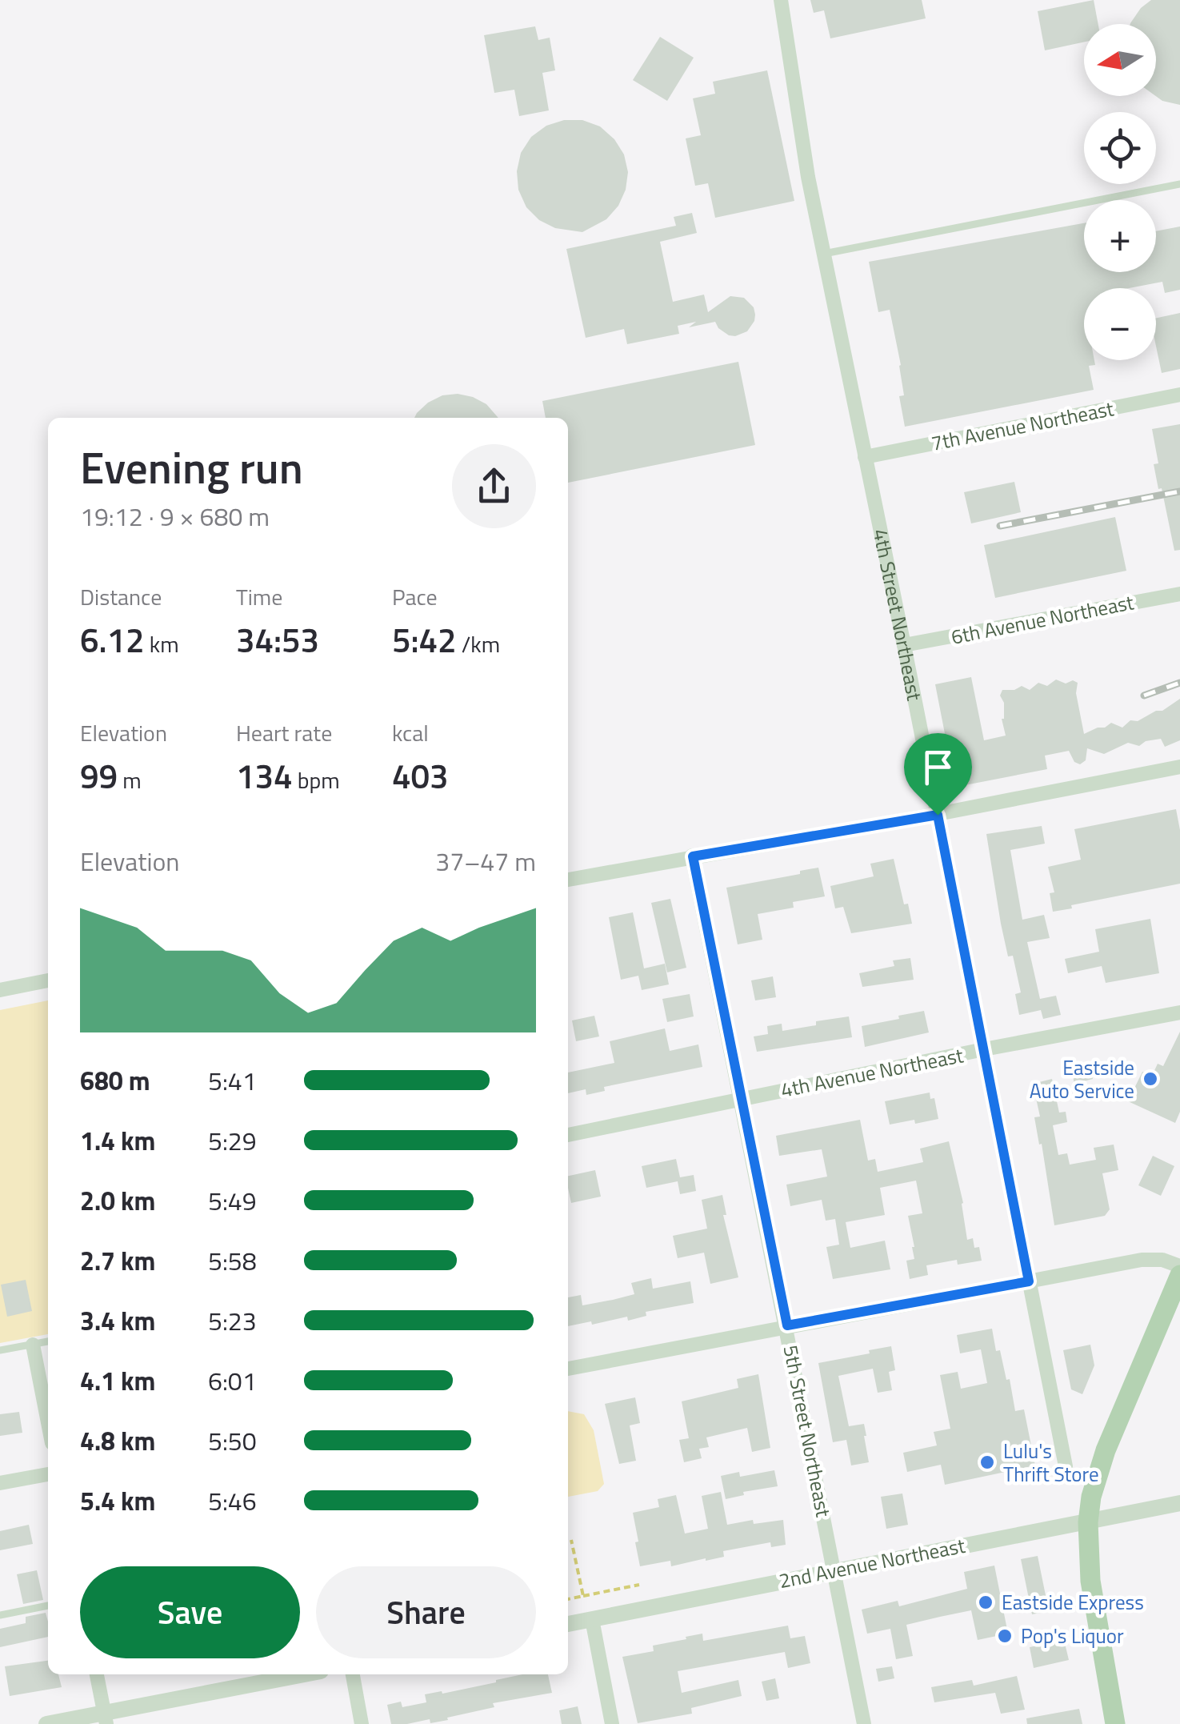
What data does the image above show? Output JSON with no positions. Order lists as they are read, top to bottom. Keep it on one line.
{"streets":{"street":["7th Avenue Northeast","4th Street Northeast","6th Avenue Northeast","4th Avenue Northeast","5th Street Northeast","2nd Avenue Northeast"]},"crossings":[["7th Avenue Northeast","4th Street Northeast"],["4th Street Northeast","6th Avenue Northeast"],["4th Street Northeast","4th Avenue Northeast"],["4th Avenue Northeast","5th Street Northeast"],["5th Street Northeast","2nd Avenue Northeast"]],"places":["Eastside Auto Service","Lulu's Thrift Store","Eastside Express","Pop's Liquor"],"north":"left","page":{"map_buttons":["+","−"],"heading":["Evening run","19:12 · 9 × 680 m"],"stats":[["Distance","6.12 km"],["Time","34:53"],["Pace","5:42 /km"],["Elevation","99 m"],["Heart rate","134 bpm"],["kcal","403"]],"chart":["Elevation","37–47 m"],"list":[{"name":"680 m","note":"5:41"},{"name":"1.4 km","note":"5:29"},{"name":"2.0 km","note":"5:49"},{"name":"2.7 km","note":"5:58"},{"name":"3.4 km","note":"5:23"},{"name":"4.1 km","note":"6:01"},{"name":"4.8 km","note":"5:50"},{"name":"5.4 km","note":"5:46"}],"buttons":["Save","Share"]}}
